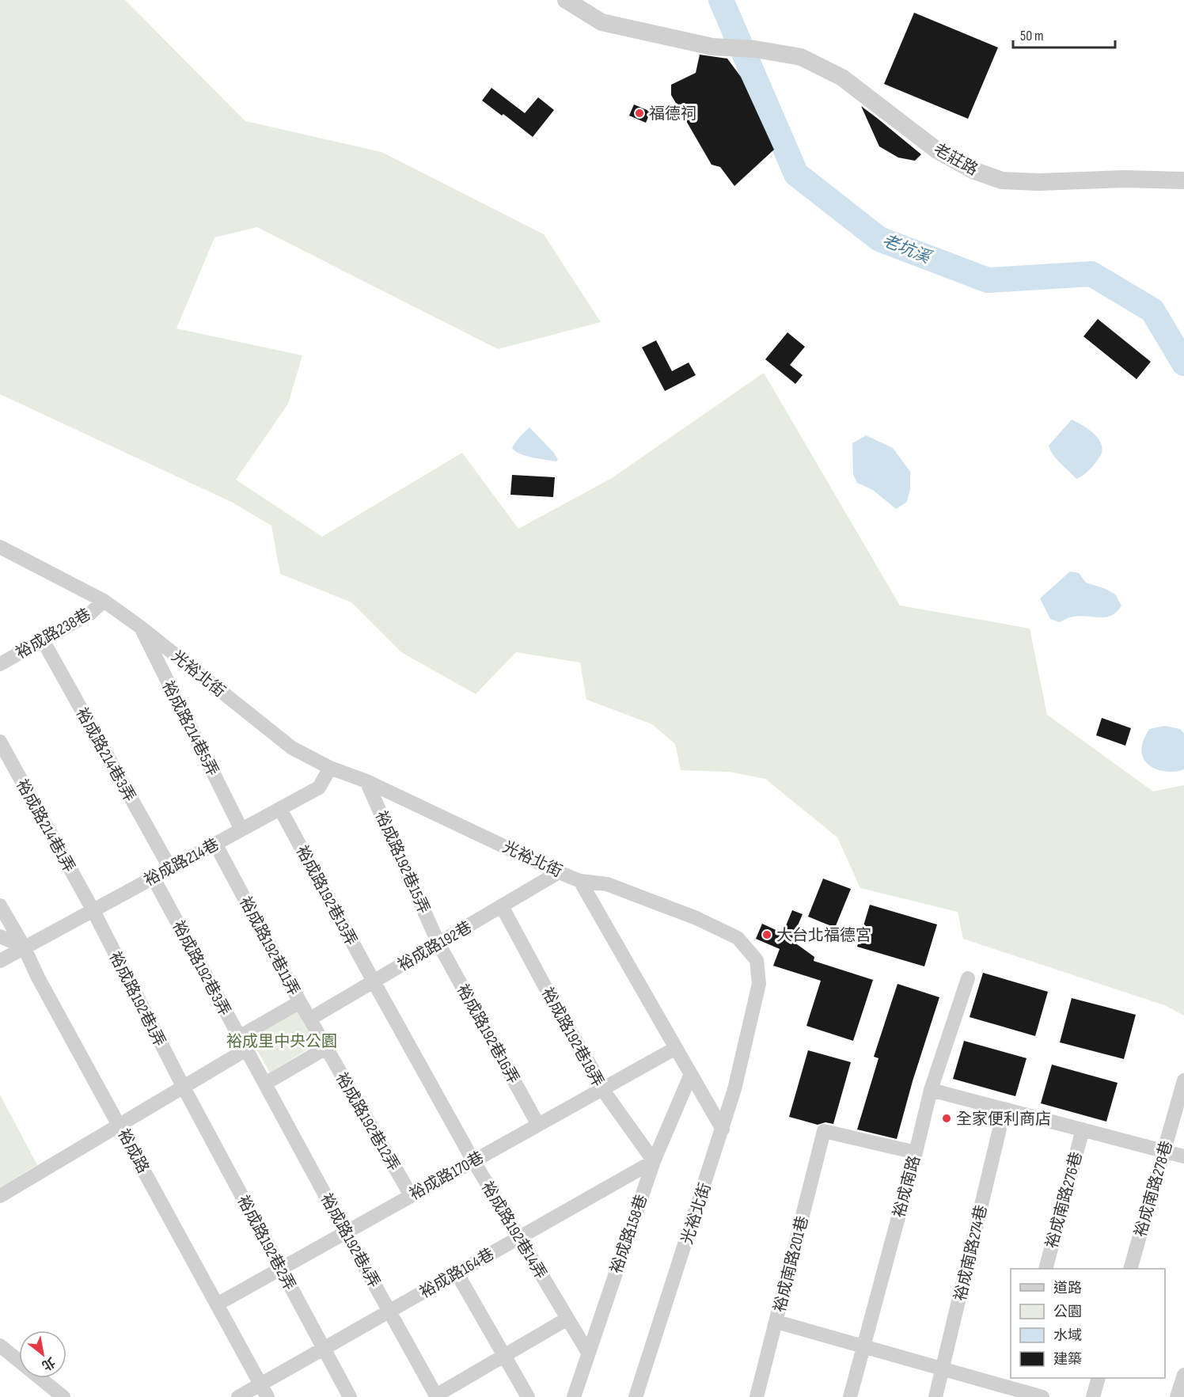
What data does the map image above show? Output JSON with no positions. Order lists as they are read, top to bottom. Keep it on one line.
{"streets":{"street":["老莊路","裕成路238巷","光裕北街","裕成路214巷5弄","裕成路214巷3弄","裕成路214巷1弄","裕成路214巷","裕成路192巷15弄","裕成路192巷13弄","裕成路192巷11弄","裕成路192巷","裕成路192巷3弄","裕成路192巷1弄","裕成路192巷16弄","裕成路192巷18弄","裕成路192巷12弄","裕成路","裕成路170巷","裕成南路","裕成南路278巷","裕成南路276巷","裕成路192巷14弄","裕成路158巷","裕成路192巷4弄","裕成路192巷2弄","裕成南路274巷","裕成南路201巷","裕成路164巷"]},"crossings":[["裕成路238巷","光裕北街"],["裕成路238巷","裕成路214巷3弄"],["光裕北街","裕成路214巷5弄"],["光裕北街","裕成路214巷"],["光裕北街","裕成路192巷15弄"],["光裕北街","裕成路192巷"],["光裕北街","裕成路170巷"],["光裕北街","裕成路158巷"],["裕成路214巷5弄","裕成路214巷"],["裕成路214巷3弄","裕成路214巷"],["裕成路214巷1弄","裕成路214巷"],["裕成路214巷1弄","裕成路192巷1弄"],["裕成路214巷","裕成路192巷13弄"],["裕成路214巷","裕成路192巷11弄"],["裕成路214巷","裕成路192巷3弄"],["裕成路214巷","裕成路192巷1弄"],["裕成路214巷","裕成路"],["裕成路192巷15弄","裕成路192巷"],["裕成路192巷15弄","裕成路192巷16弄"],["裕成路192巷13弄","裕成路192巷"],["裕成路192巷13弄","裕成路192巷14弄"],["裕成路192巷11弄","裕成路192巷"],["裕成路192巷11弄","裕成路192巷12弄"],["裕成路192巷","裕成路192巷16弄"],["裕成路192巷","裕成路192巷18弄"],["裕成路192巷","裕成路192巷14弄"],["裕成路192巷3弄","裕成路192巷4弄"],["裕成路192巷1弄","裕成路192巷2弄"],["裕成路192巷16弄","裕成路170巷"],["裕成路192巷18弄","裕成路170巷"],["裕成路192巷18弄","裕成路158巷"],["裕成路192巷18弄","裕成路164巷"],["裕成路192巷12弄","裕成路170巷"],["裕成路","裕成路170巷"],["裕成路","裕成路164巷"],["裕成路170巷","裕成路192巷14弄"],["裕成路170巷","裕成路192巷4弄"],["裕成路170巷","裕成路192巷2弄"],["裕成南路","裕成南路201巷"],["裕成路192巷14弄","裕成路158巷"],["裕成路192巷14弄","裕成路164巷"],["裕成路158巷","裕成路164巷"],["裕成路192巷4弄","裕成路164巷"],["裕成路192巷2弄","裕成路164巷"]],"water":["老坑溪"],"parks":["裕成里中央公園"],"places":["福德祠","大台北福德宮","全家便利商店"],"legend":["道路","公園","水域","建築"],"scale_bar":"50 m","north":"bottom right"}
